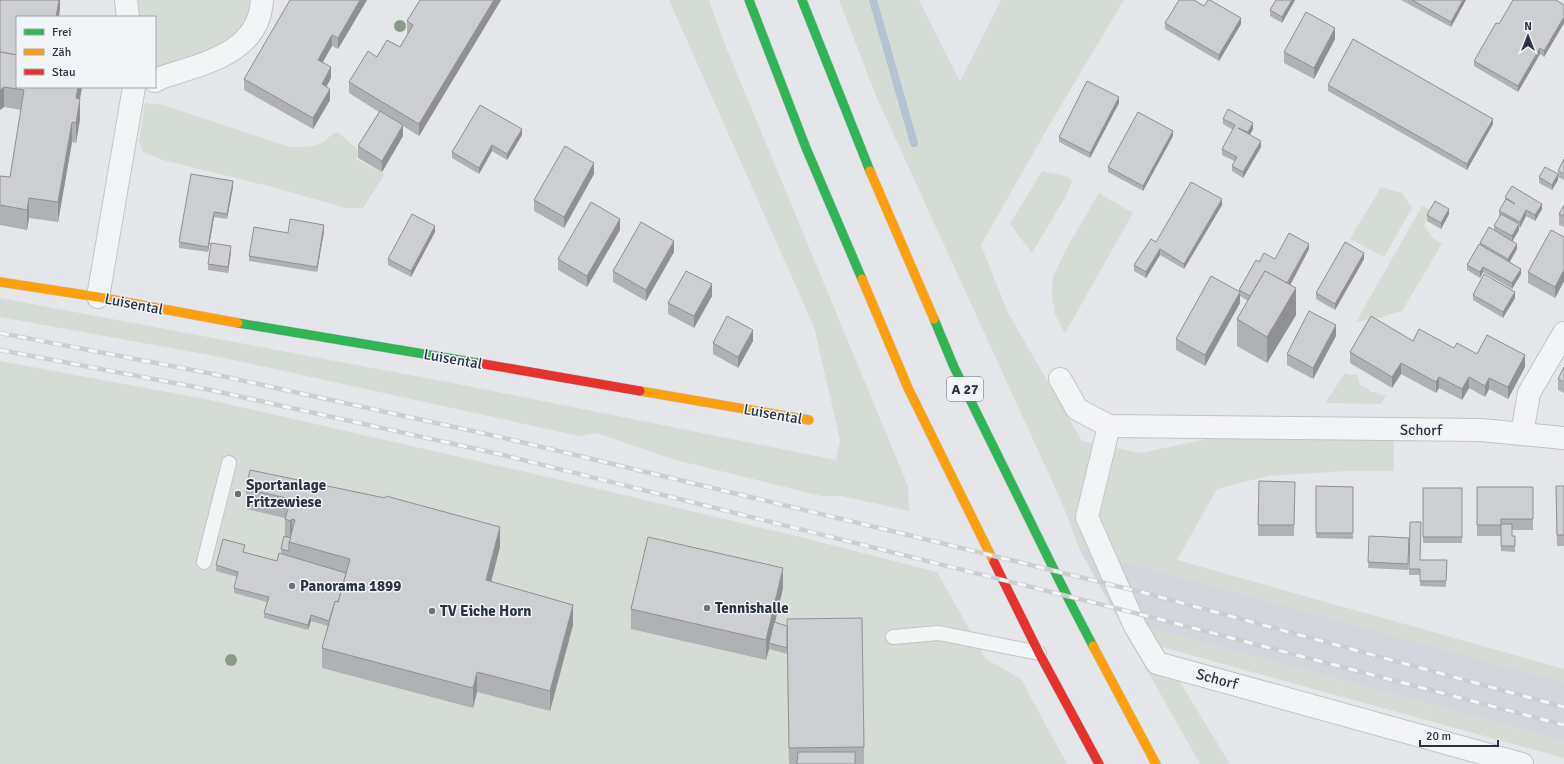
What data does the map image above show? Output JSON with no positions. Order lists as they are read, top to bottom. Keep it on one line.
{"streets":{"main road":["Luisental","A 27"],"street":["Schorf"]},"places":["Sportanlage Fritzewiese","Panorama 1899","Tennishalle","TV Eiche Horn"],"legend":["Frei","Zäh","Stau"],"scale_bar":"20 m","north":"top"}
